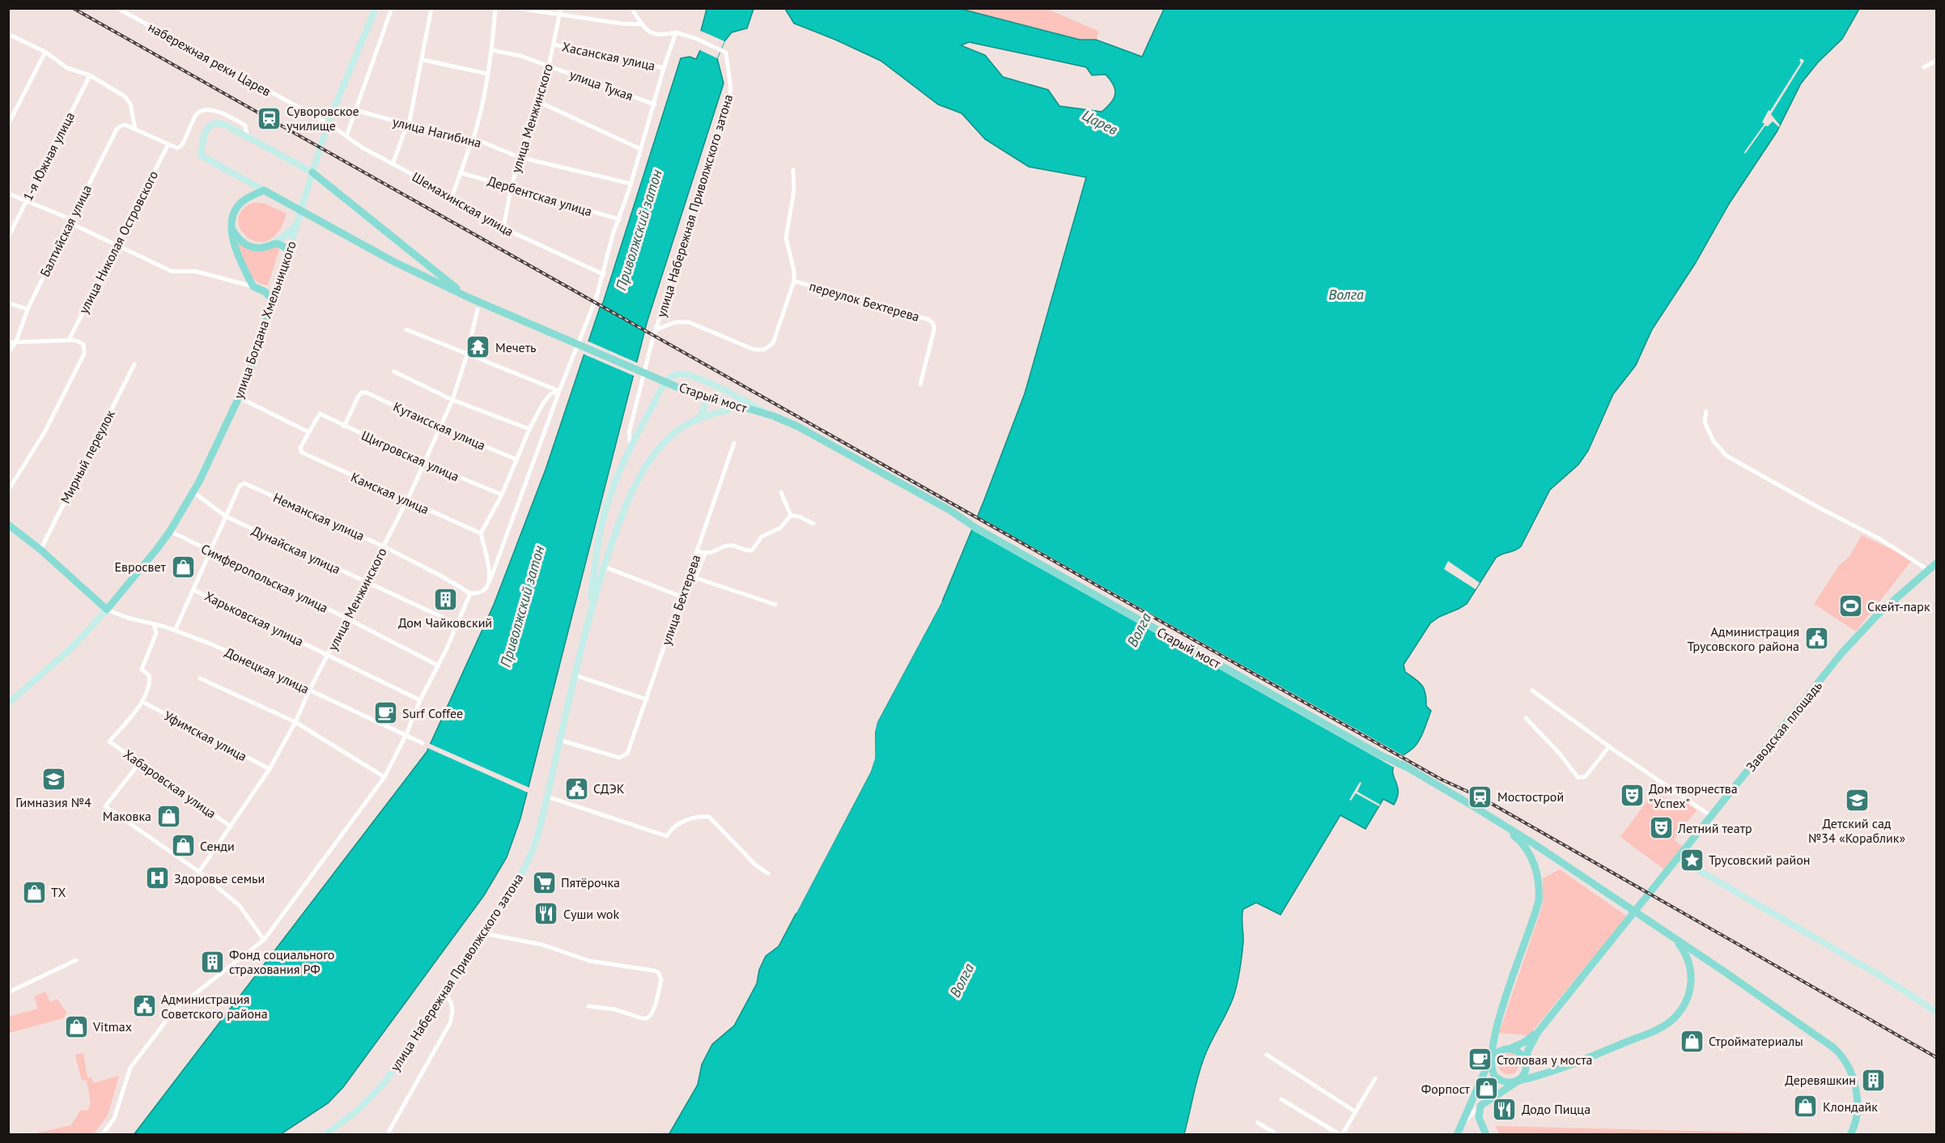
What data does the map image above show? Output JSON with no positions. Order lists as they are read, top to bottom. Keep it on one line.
{"streets":{"main road":["улица Набережная Приволжского затона","улица Богдана Хмельницкого","Старый мост","Заводская площадь"],"street":["Хасанская улица","набережная реки Царев","улица Тукая","улица Менжинского","улица Нагибина","1-я Южная улица","Дербентская улица","Шемахинская улица","Балтийская улица","улица Николая Островского","переулок Бехтерева","Кутаисская улица","Щигровская улица","Мирный переулок","Камская улица","Неманская улица","Дунайская улица","Симферопольская улица","улица Бехтерева","Харьковская улица","Донецкая улица","Уфимская улица","Хабаровская улица"]},"crossings":[["Хасанская улица","улица Менжинского"],["набережная реки Царев","Шемахинская улица"],["набережная реки Царев","улица Богдана Хмельницкого"],["улица Тукая","улица Менжинского"],["улица Менжинского","улица Нагибина"],["улица Менжинского","Дербентская улица"],["улица Менжинского","Шемахинская улица"],["улица Менжинского","Кутаисская улица"],["улица Менжинского","Щигровская улица"],["улица Менжинского","Камская улица"],["улица Менжинского","Неманская улица"],["улица Менжинского","Дунайская улица"],["улица Менжинского","Симферопольская улица"],["улица Менжинского","Харьковская улица"],["улица Менжинского","Донецкая улица"],["улица Менжинского","Уфимская улица"],["улица Менжинского","Хабаровская улица"],["Шемахинская улица","улица Богдана Хмельницкого"],["улица Набережная Приволжского затона","Старый мост"],["улица Набережная Приволжского затона","улица Бехтерева"],["улица Богдана Хмельницкого","Дунайская улица"],["улица Богдана Хмельницкого","Симферопольская улица"],["улица Богдана Хмельницкого","Донецкая улица"],["Кутаисская улица","Щигровская улица"],["Щигровская улица","Камская улица"],["Неманская улица","Дунайская улица"],["Уфимская улица","Хабаровская улица"]],"water":["Царев","Приволжский затон","Волга"],"places":{"station":["Суворовское училище","Мостострой"],"temple":["Мечеть"],"shop":["Евросвет","Маковка","Сенди","ТХ","Vitmax","Стройматериалы","Форпост","Клондайк"],"building":["Дом Чайковский","Фонд социального страхования РФ","Деревяшкин"],"sports":["Скейт-парк"],"public building":["Администрация Трусовского района","СДЭК","Администрация Советского района"],"cafe":["Surf Coffee","Столовая у моста"],"school or university":["Гимназия №4","Детский сад №34 «Кораблик»"],"theatre":["Дом творчества \"Успех\"","Летний театр"],"place":["Трусовский район"],"hospital":["Здоровье семьи"],"supermarket":["Пятёрочка"],"restaurant":["Суши wok","Додо Пицца"]}}
